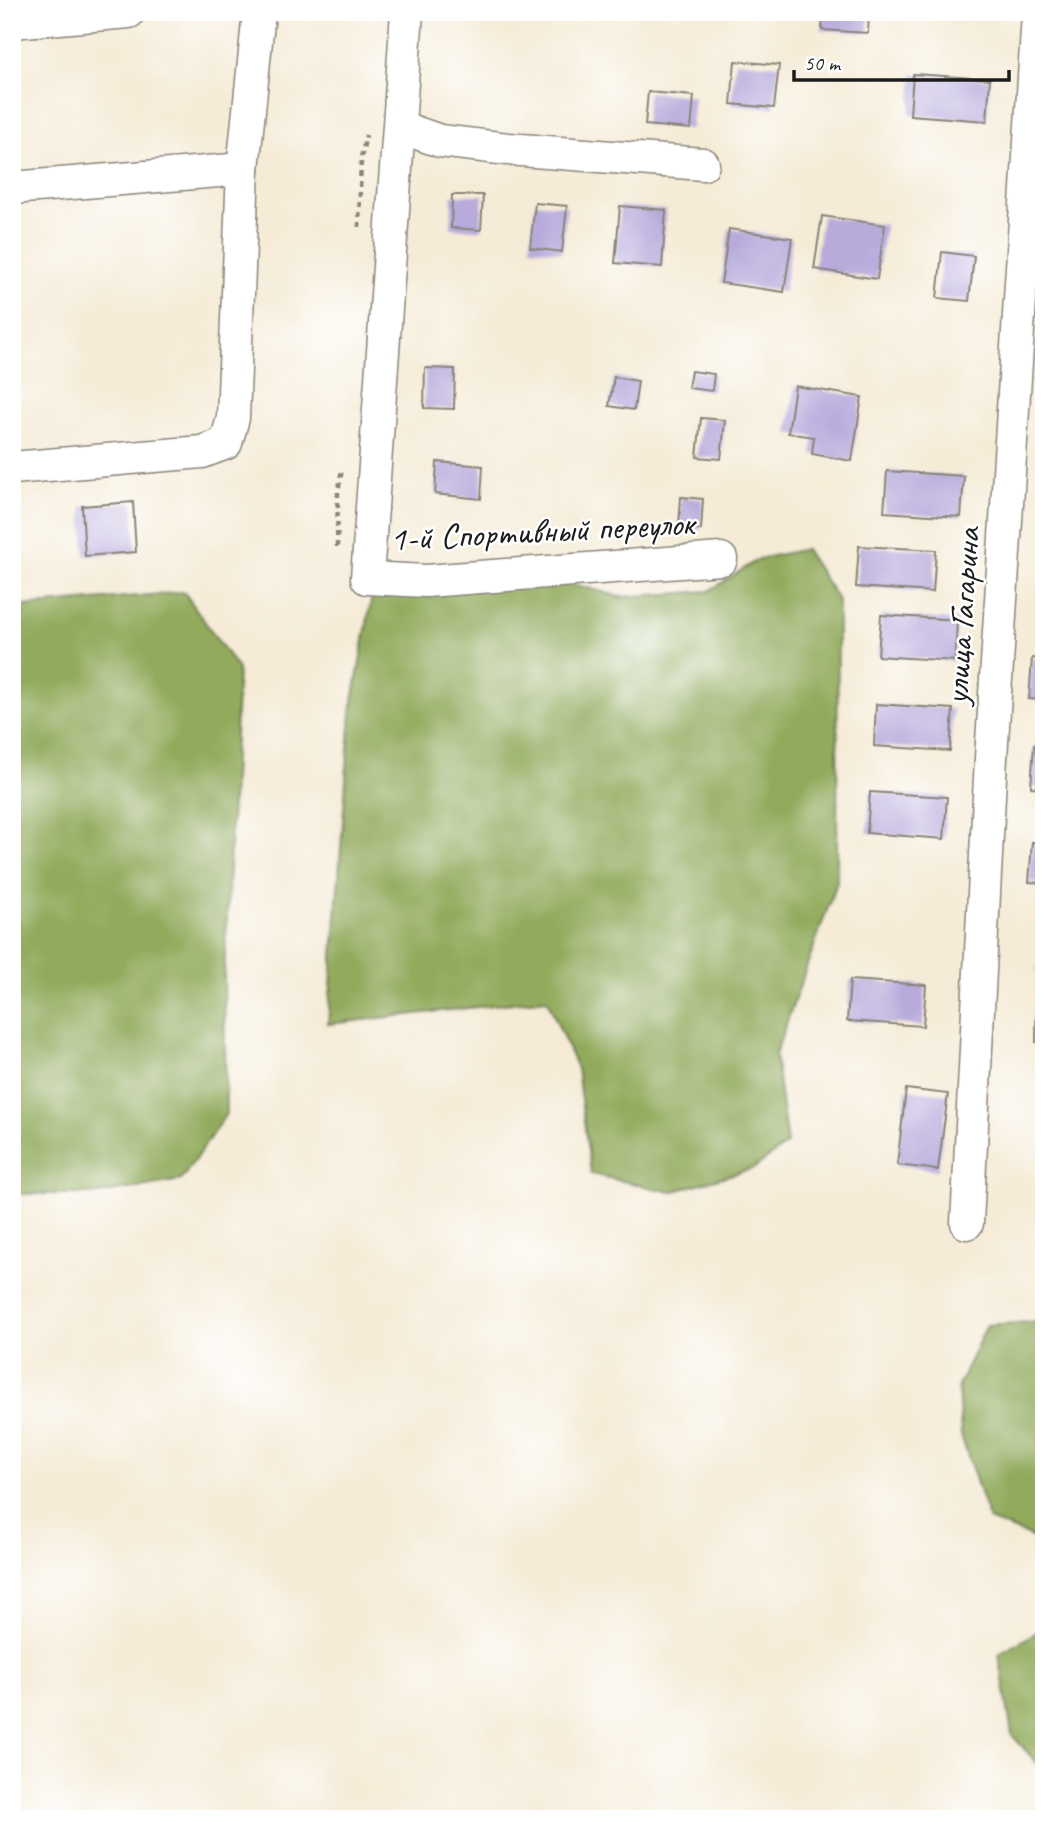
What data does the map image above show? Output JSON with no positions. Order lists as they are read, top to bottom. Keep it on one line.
{"streets":{"street":["1-й Спортивный переулок","улица Гагарина"]},"scale_bar":"50 m"}
